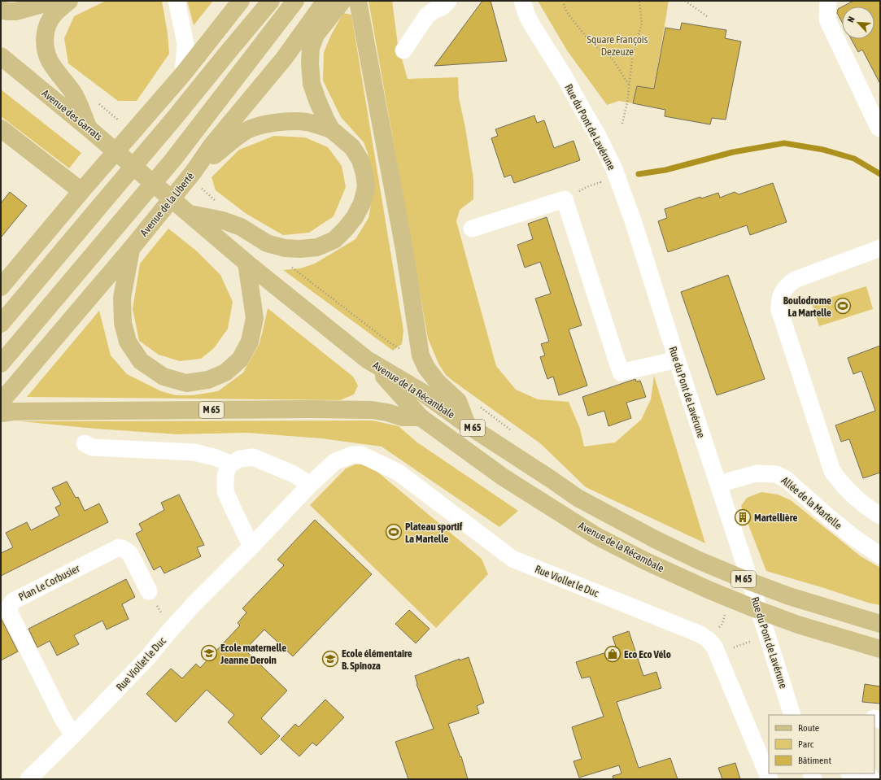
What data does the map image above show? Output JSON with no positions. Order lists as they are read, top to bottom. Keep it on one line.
{"streets":{"main road":["Avenue des Garrats","Avenue de la Liberté","Avenue de la Récambale","M 65"],"street":["Rue du Pont de Lavérune","Allée de la Martelle","Rue Viollet le Duc","Plan Le Corbusier"]},"crossings":[["Avenue des Garrats","Avenue de la Récambale"],["Rue du Pont de Lavérune","Allée de la Martelle"],["Avenue de la Récambale","M 65"],["Rue Viollet le Duc","Plan Le Corbusier"]],"parks":["Square François Dezeuze"],"places":{"sports":["Boulodrome La Martelle","Plateau sportif La Martelle"],"building":["Martellière"],"school or university":["Ecole maternelle Jeanne Deroin","Ecole élémentaire B. Spinoza"],"shop":["Eco Eco Vélo"]},"legend":["Route","Parc","Bâtiment"],"north":"top left"}
